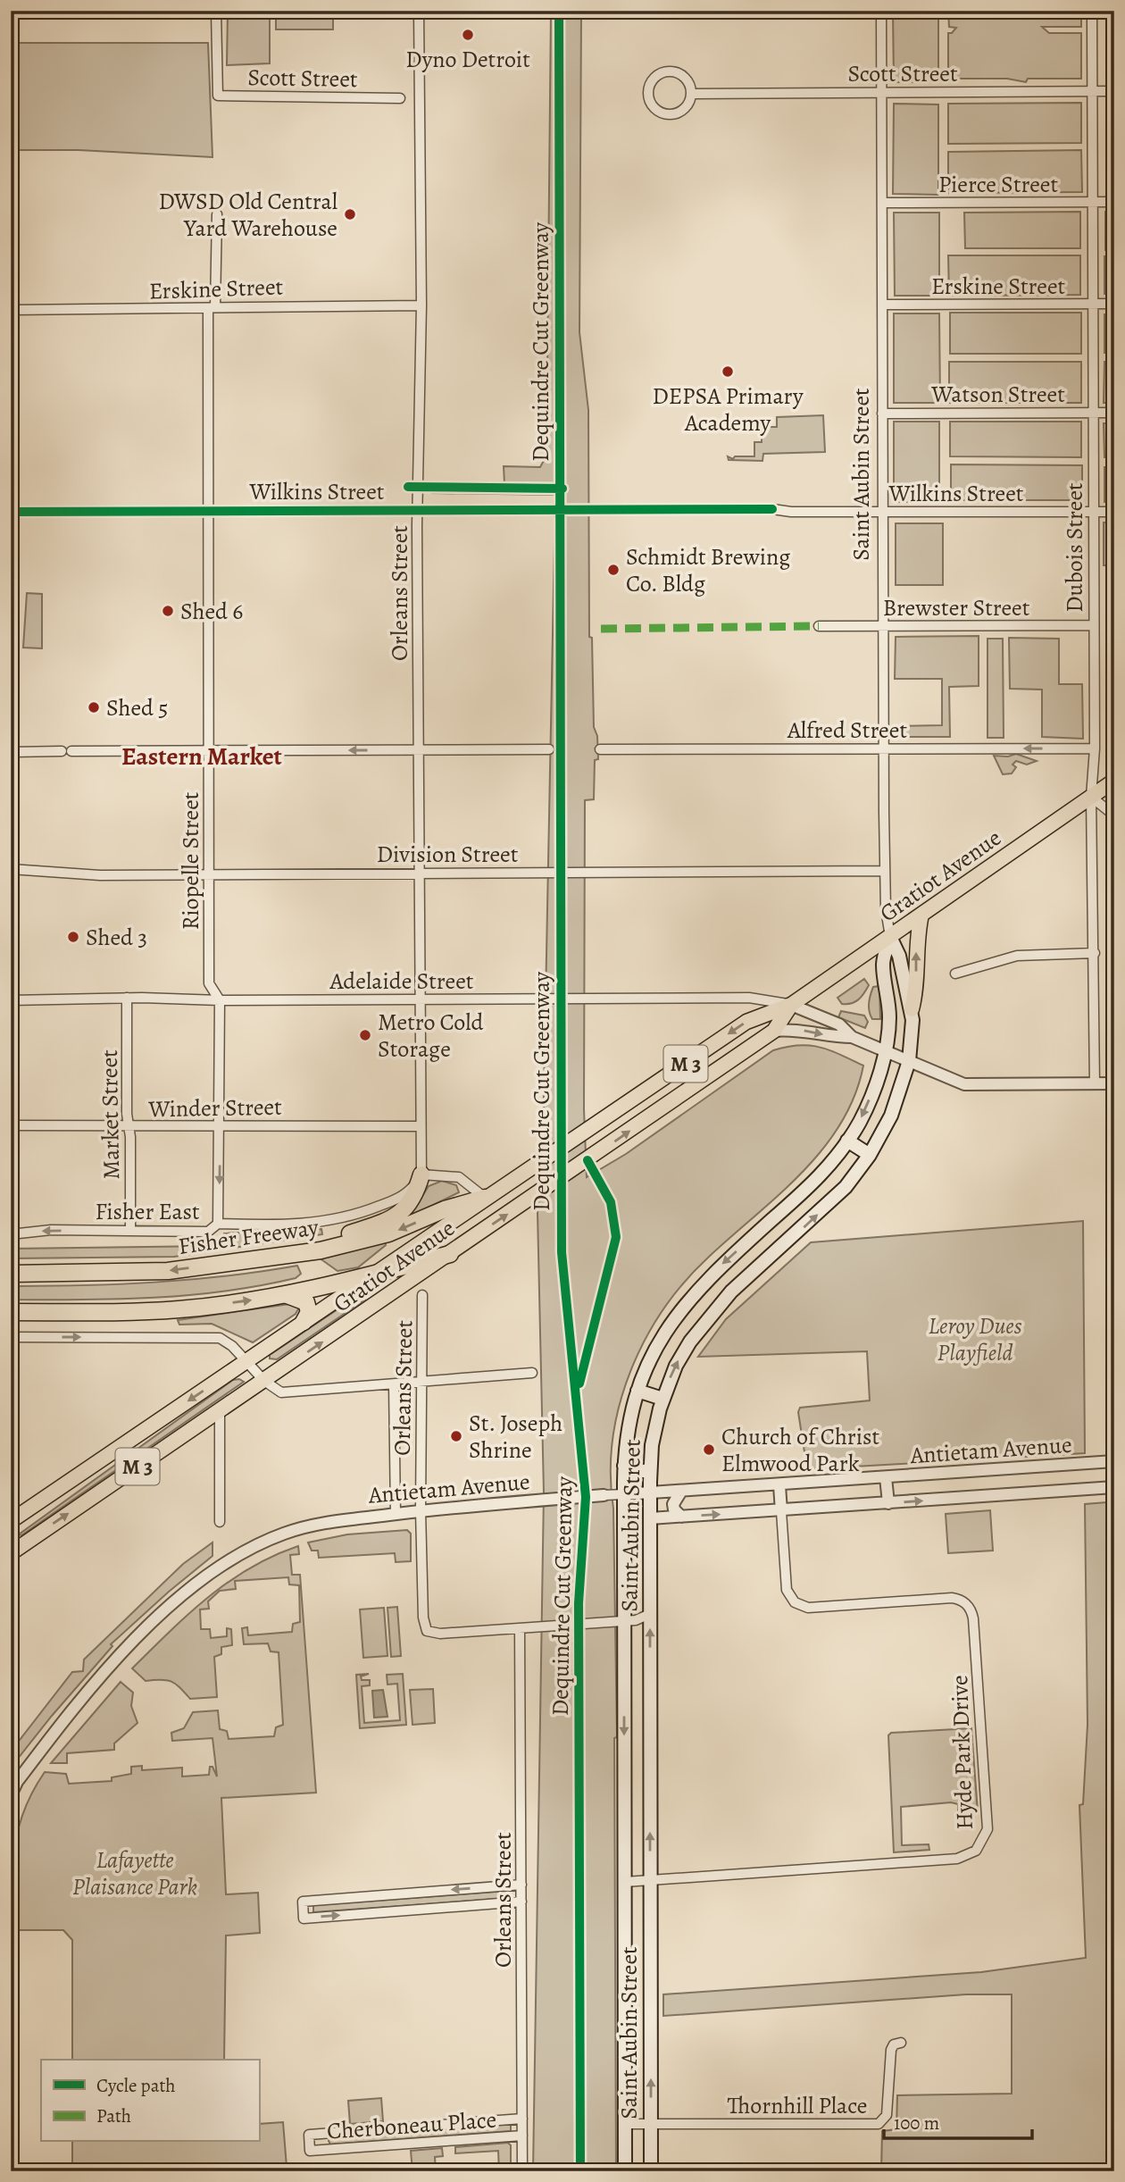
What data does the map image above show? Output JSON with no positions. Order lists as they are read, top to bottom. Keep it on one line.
{"streets":{"highway":["Fisher Freeway"],"main road":["Saint Aubin Street","Gratiot Avenue","M 3"],"street":["Scott Street","Pierce Street","Erskine Street","Watson Street","Wilkins Street","Dubois Street","Orleans Street","Brewster Street","Alfred Street","Division Street","Riopelle Street","Adelaide Street","Winder Street","Market Street","Fisher East","Antietam Avenue","Hyde Park Drive","Thornhill Place","Cherboneau Place"],"cycle path":["Dequindre Cut Greenway"]},"crossings":[["Scott Street","Saint Aubin Street"],["Scott Street","Dubois Street"],["Pierce Street","Saint Aubin Street"],["Pierce Street","Dubois Street"],["Erskine Street","Saint Aubin Street"],["Erskine Street","Dubois Street"],["Erskine Street","Orleans Street"],["Erskine Street","Riopelle Street"],["Watson Street","Saint Aubin Street"],["Watson Street","Dubois Street"],["Saint Aubin Street","Wilkins Street"],["Saint Aubin Street","Brewster Street"],["Saint Aubin Street","Alfred Street"],["Saint Aubin Street","Division Street"],["Saint Aubin Street","Gratiot Avenue"],["Saint Aubin Street","Antietam Avenue"],["Saint Aubin Street","Hyde Park Drive"],["Saint Aubin Street","Thornhill Place"],["Wilkins Street","Dubois Street"],["Wilkins Street","Orleans Street"],["Wilkins Street","Riopelle Street"],["Dubois Street","Brewster Street"],["Dubois Street","Alfred Street"],["Dubois Street","Gratiot Avenue"],["Orleans Street","Division Street"],["Orleans Street","Adelaide Street"],["Orleans Street","Winder Street"],["Orleans Street","Fisher East"],["Orleans Street","Antietam Avenue"],["Orleans Street","Cherboneau Place"],["Division Street","Riopelle Street"],["Riopelle Street","Adelaide Street"],["Riopelle Street","Winder Street"],["Riopelle Street","Fisher East"],["Gratiot Avenue","Adelaide Street"],["Gratiot Avenue","Fisher Freeway"],["Adelaide Street","Market Street"],["Winder Street","Market Street"],["Market Street","Fisher East"],["Antietam Avenue","Hyde Park Drive"]],"one_way":["Alfred Street"],"districts":["Eastern Market"],"parks":["Leroy Dues Playfield","Lafayette Plaisance Park"],"places":["Dyno Detroit","DWSD Old Central Yard Warehouse","DEPSA Primary Academy","Schmidt Brewing Co. Bldg","Shed 6","Shed 5","Shed 3","Metro Cold Storage","St. Joseph Shrine","Church of Christ Elmwood Park"],"legend":["Cycle path","Path"],"scale_bar":"100 m"}
